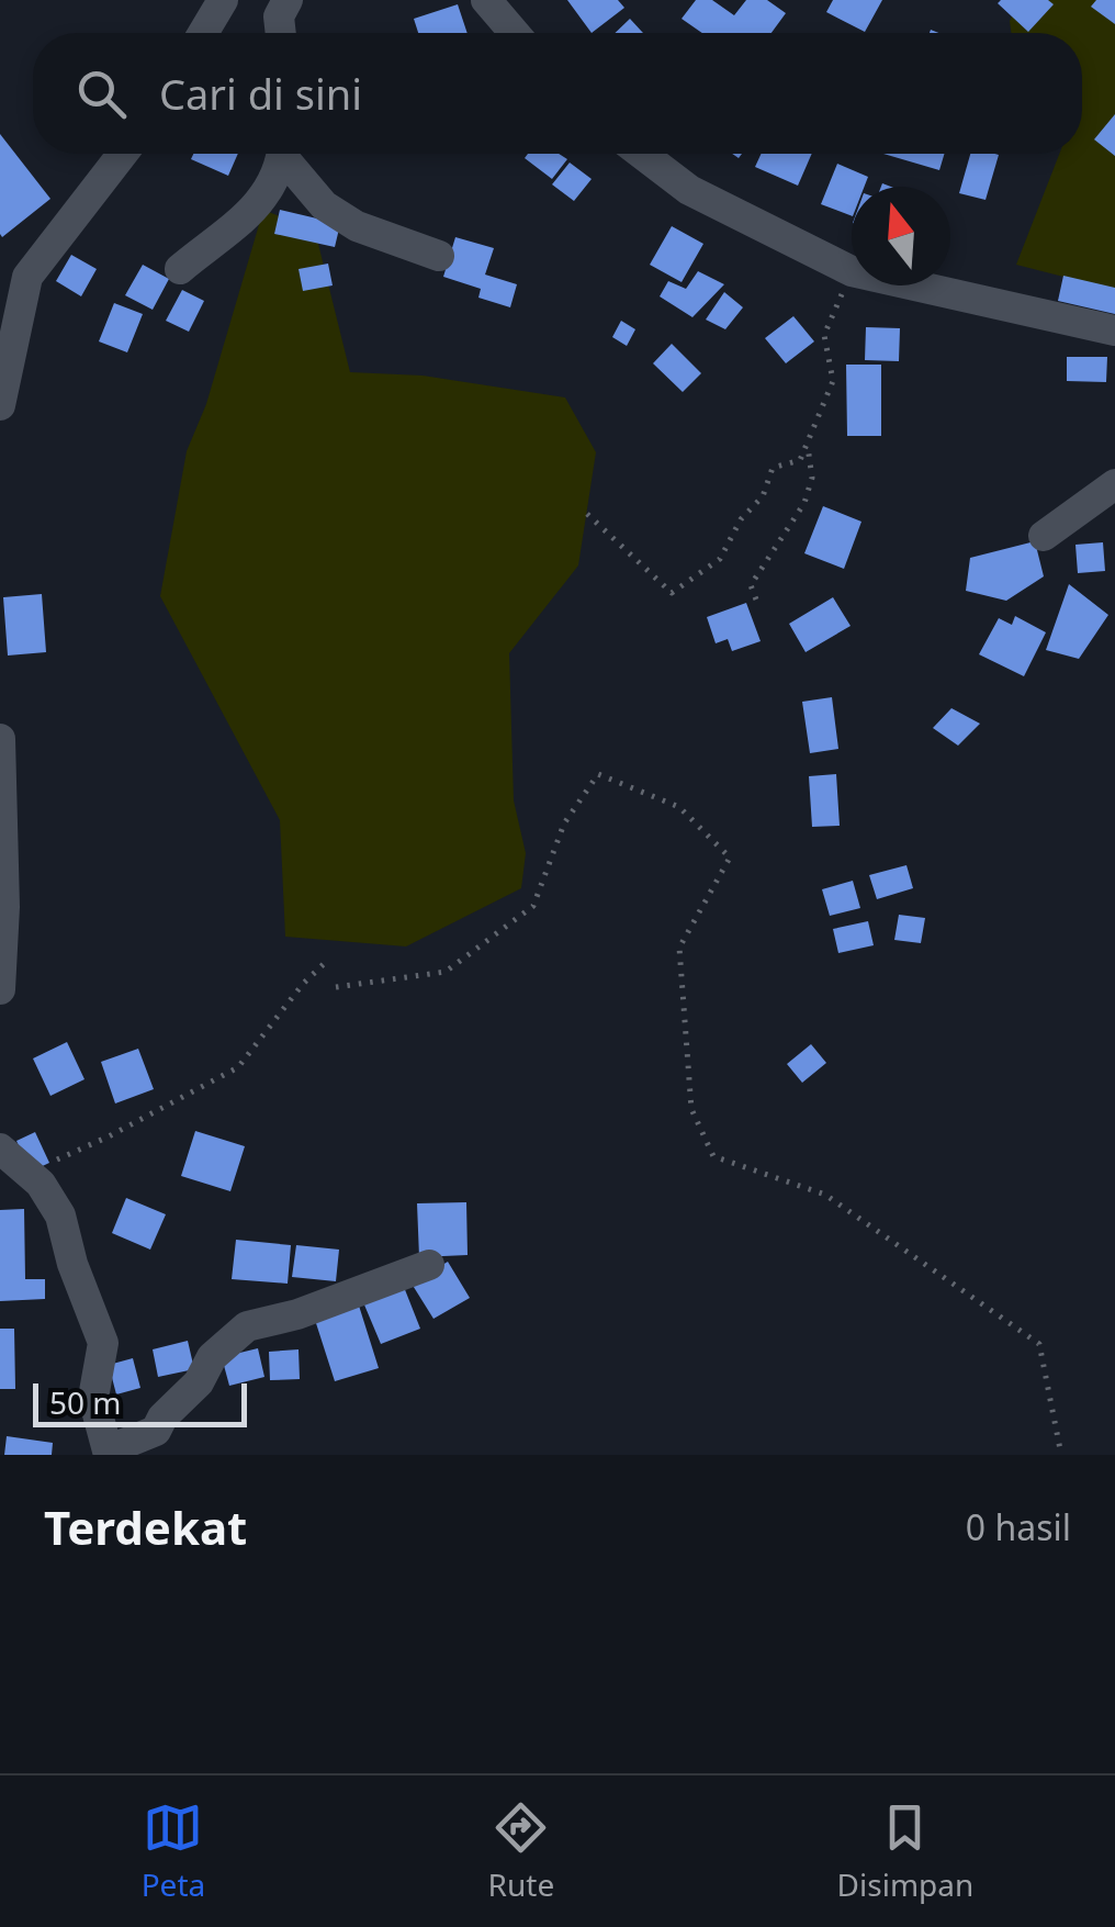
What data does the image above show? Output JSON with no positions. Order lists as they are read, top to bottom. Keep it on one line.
{"scale_bar":"50 m","north":"top","page":{"search":"Cari di sini","scale":"50 m","heading":["Terdekat","0 hasil"],"nav":["Peta","Rute","Disimpan"]}}
